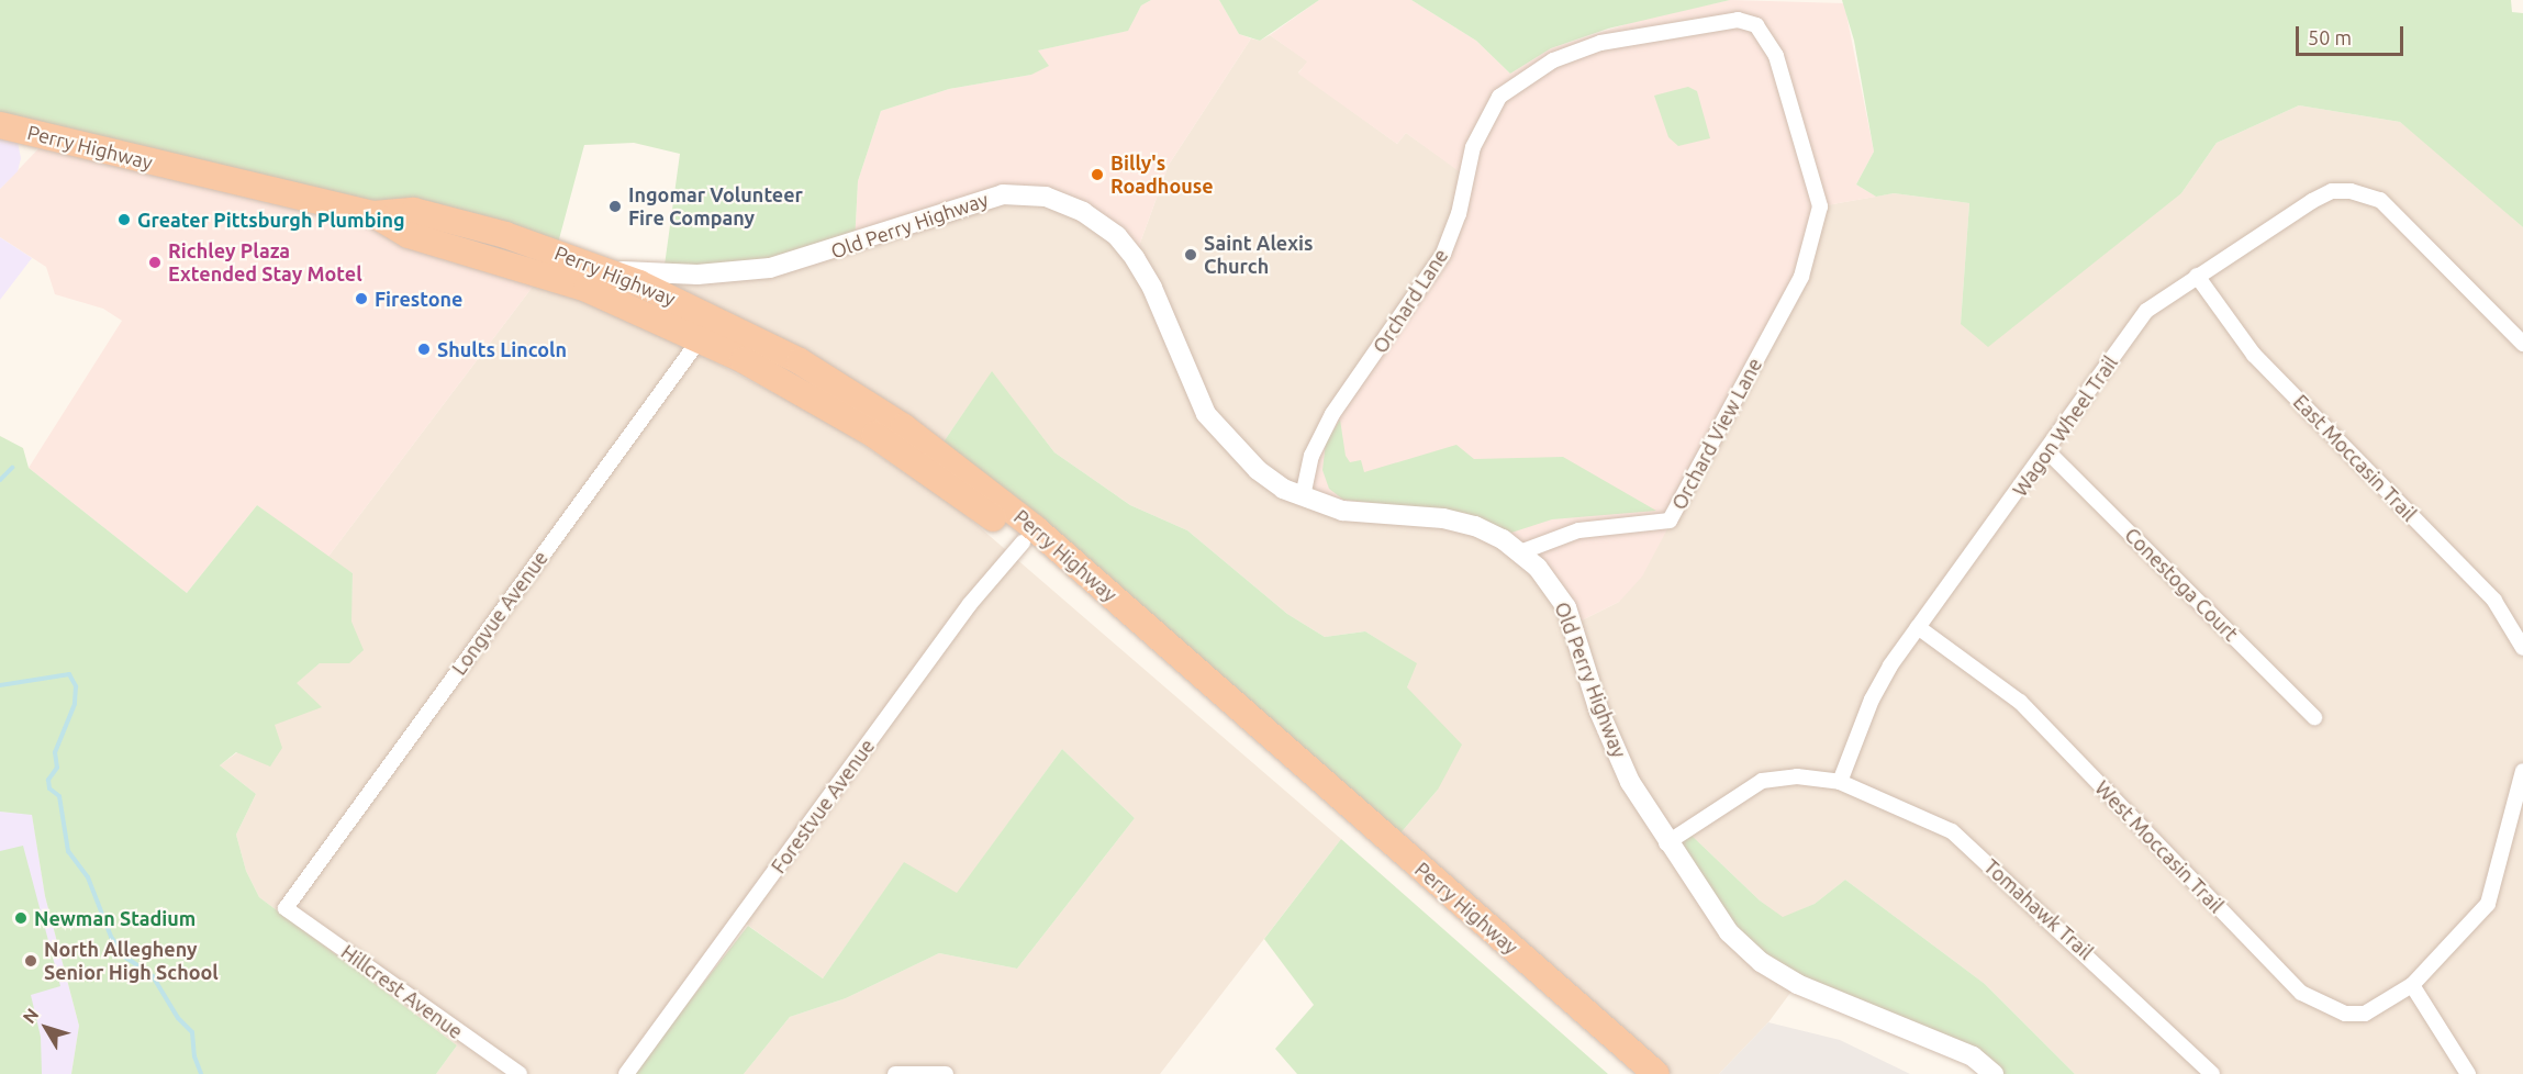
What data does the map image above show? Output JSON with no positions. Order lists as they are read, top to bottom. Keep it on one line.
{"streets":{"highway":["Perry Highway"],"street":["Old Perry Highway","Orchard Lane","Wagon Wheel Trail","Orchard View Lane","East Moccasin Trail","Conestoga Court","Longvue Avenue","Forestvue Avenue","West Moccasin Trail","Tomahawk Trail","Hillcrest Avenue"]},"crossings":[["Perry Highway","Old Perry Highway"],["Perry Highway","Longvue Avenue"],["Perry Highway","Forestvue Avenue"],["Old Perry Highway","Orchard Lane"],["Old Perry Highway","Orchard View Lane"],["Orchard Lane","Orchard View Lane"],["Wagon Wheel Trail","East Moccasin Trail"],["Wagon Wheel Trail","Conestoga Court"],["Wagon Wheel Trail","West Moccasin Trail"],["Wagon Wheel Trail","Tomahawk Trail"],["Longvue Avenue","Hillcrest Avenue"]],"places":["Billy's Roadhouse","Ingomar Volunteer Fire Company","Greater Pittsburgh Plumbing","Saint Alexis Church","Richley Plaza Extended Stay Motel","Firestone","Shults Lincoln","Newman Stadium","North Allegheny Senior High School"],"scale_bar":"50 m","north":"top left"}
